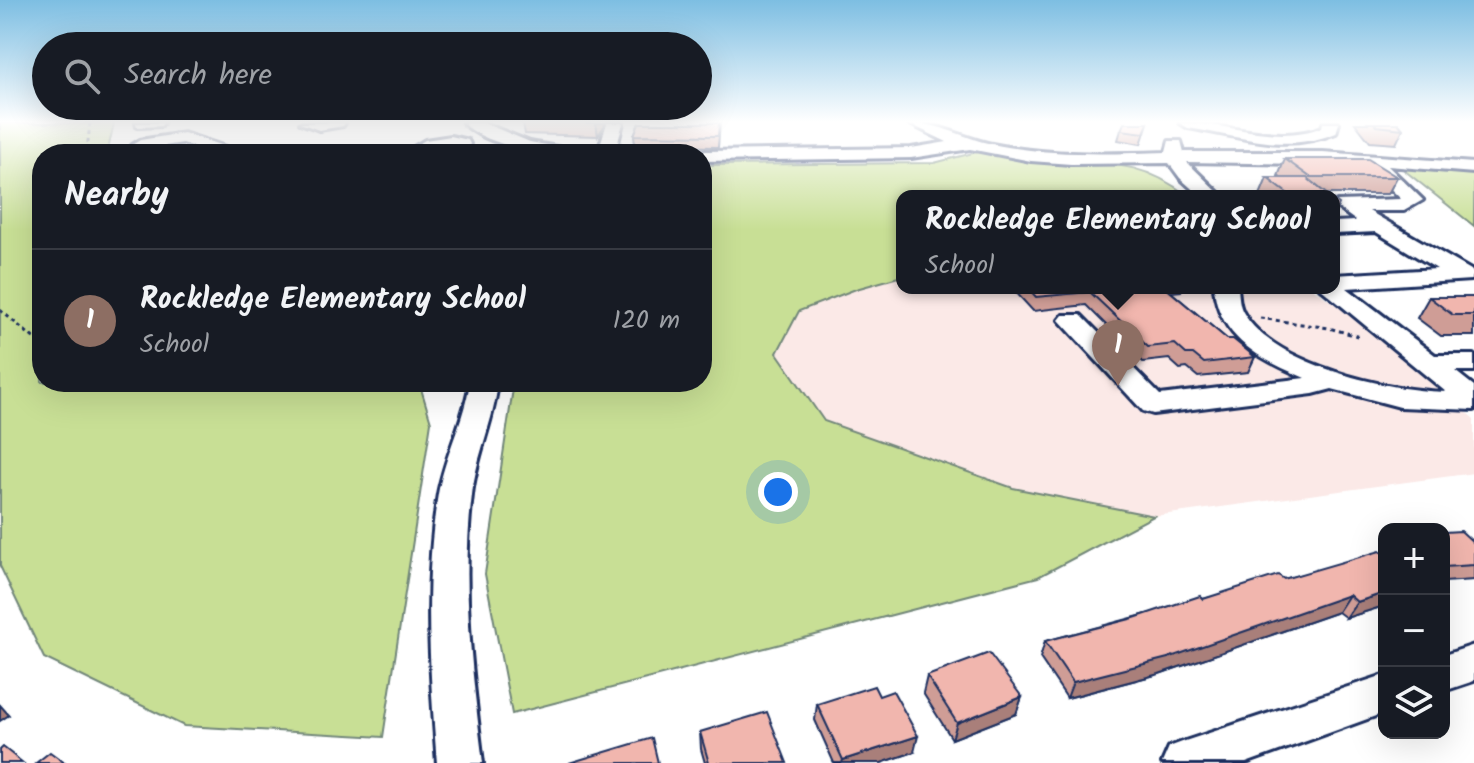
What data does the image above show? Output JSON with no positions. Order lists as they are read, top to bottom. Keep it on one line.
{"page":{"search":"Search here","heading":"Nearby","popup":["Rockledge Elementary School","School"],"list":[{"mark":"1","name":"Rockledge Elementary School","note":"School","value":"120 m"}],"pins":"1","map_buttons":["+","−"]}}
